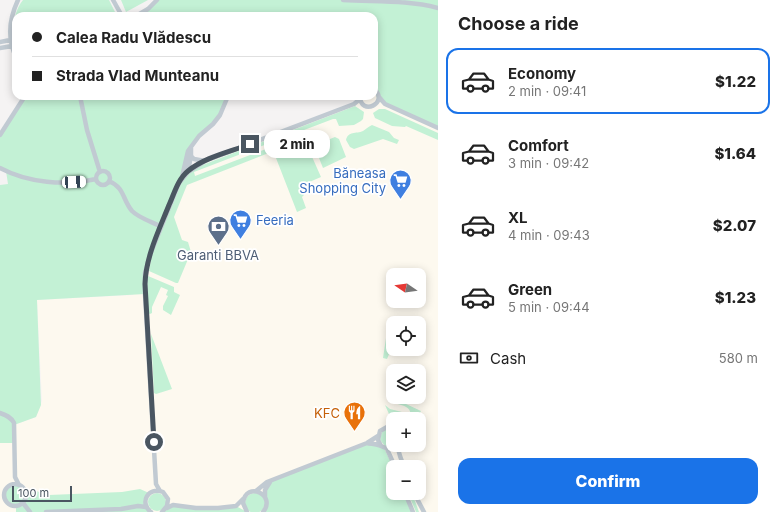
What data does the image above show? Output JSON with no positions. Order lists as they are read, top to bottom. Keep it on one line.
{"places":{"supermarket":["Băneasa Shopping City","Feeria"],"bank":["Garanti BBVA"],"restaurant":["KFC"]},"scale_bar":"100 m","north":"left","page":{"heading":"Choose a ride","banner":["Calea Radu Vlădescu","Strada Vlad Munteanu"],"list":[{"name":"Economy","note":"2 min · 09:41","value":"$1.22"},{"name":"Comfort","note":"3 min · 09:42","value":"$1.64"},{"name":"XL","note":"4 min · 09:43","value":"$2.07"},{"name":"Green","note":"5 min · 09:44","value":"$1.23"}],"bubble":"2 min","map_buttons":["+","−"],"pay":["Cash","580 m"],"buttons":"Confirm","scale":"100 m"}}
